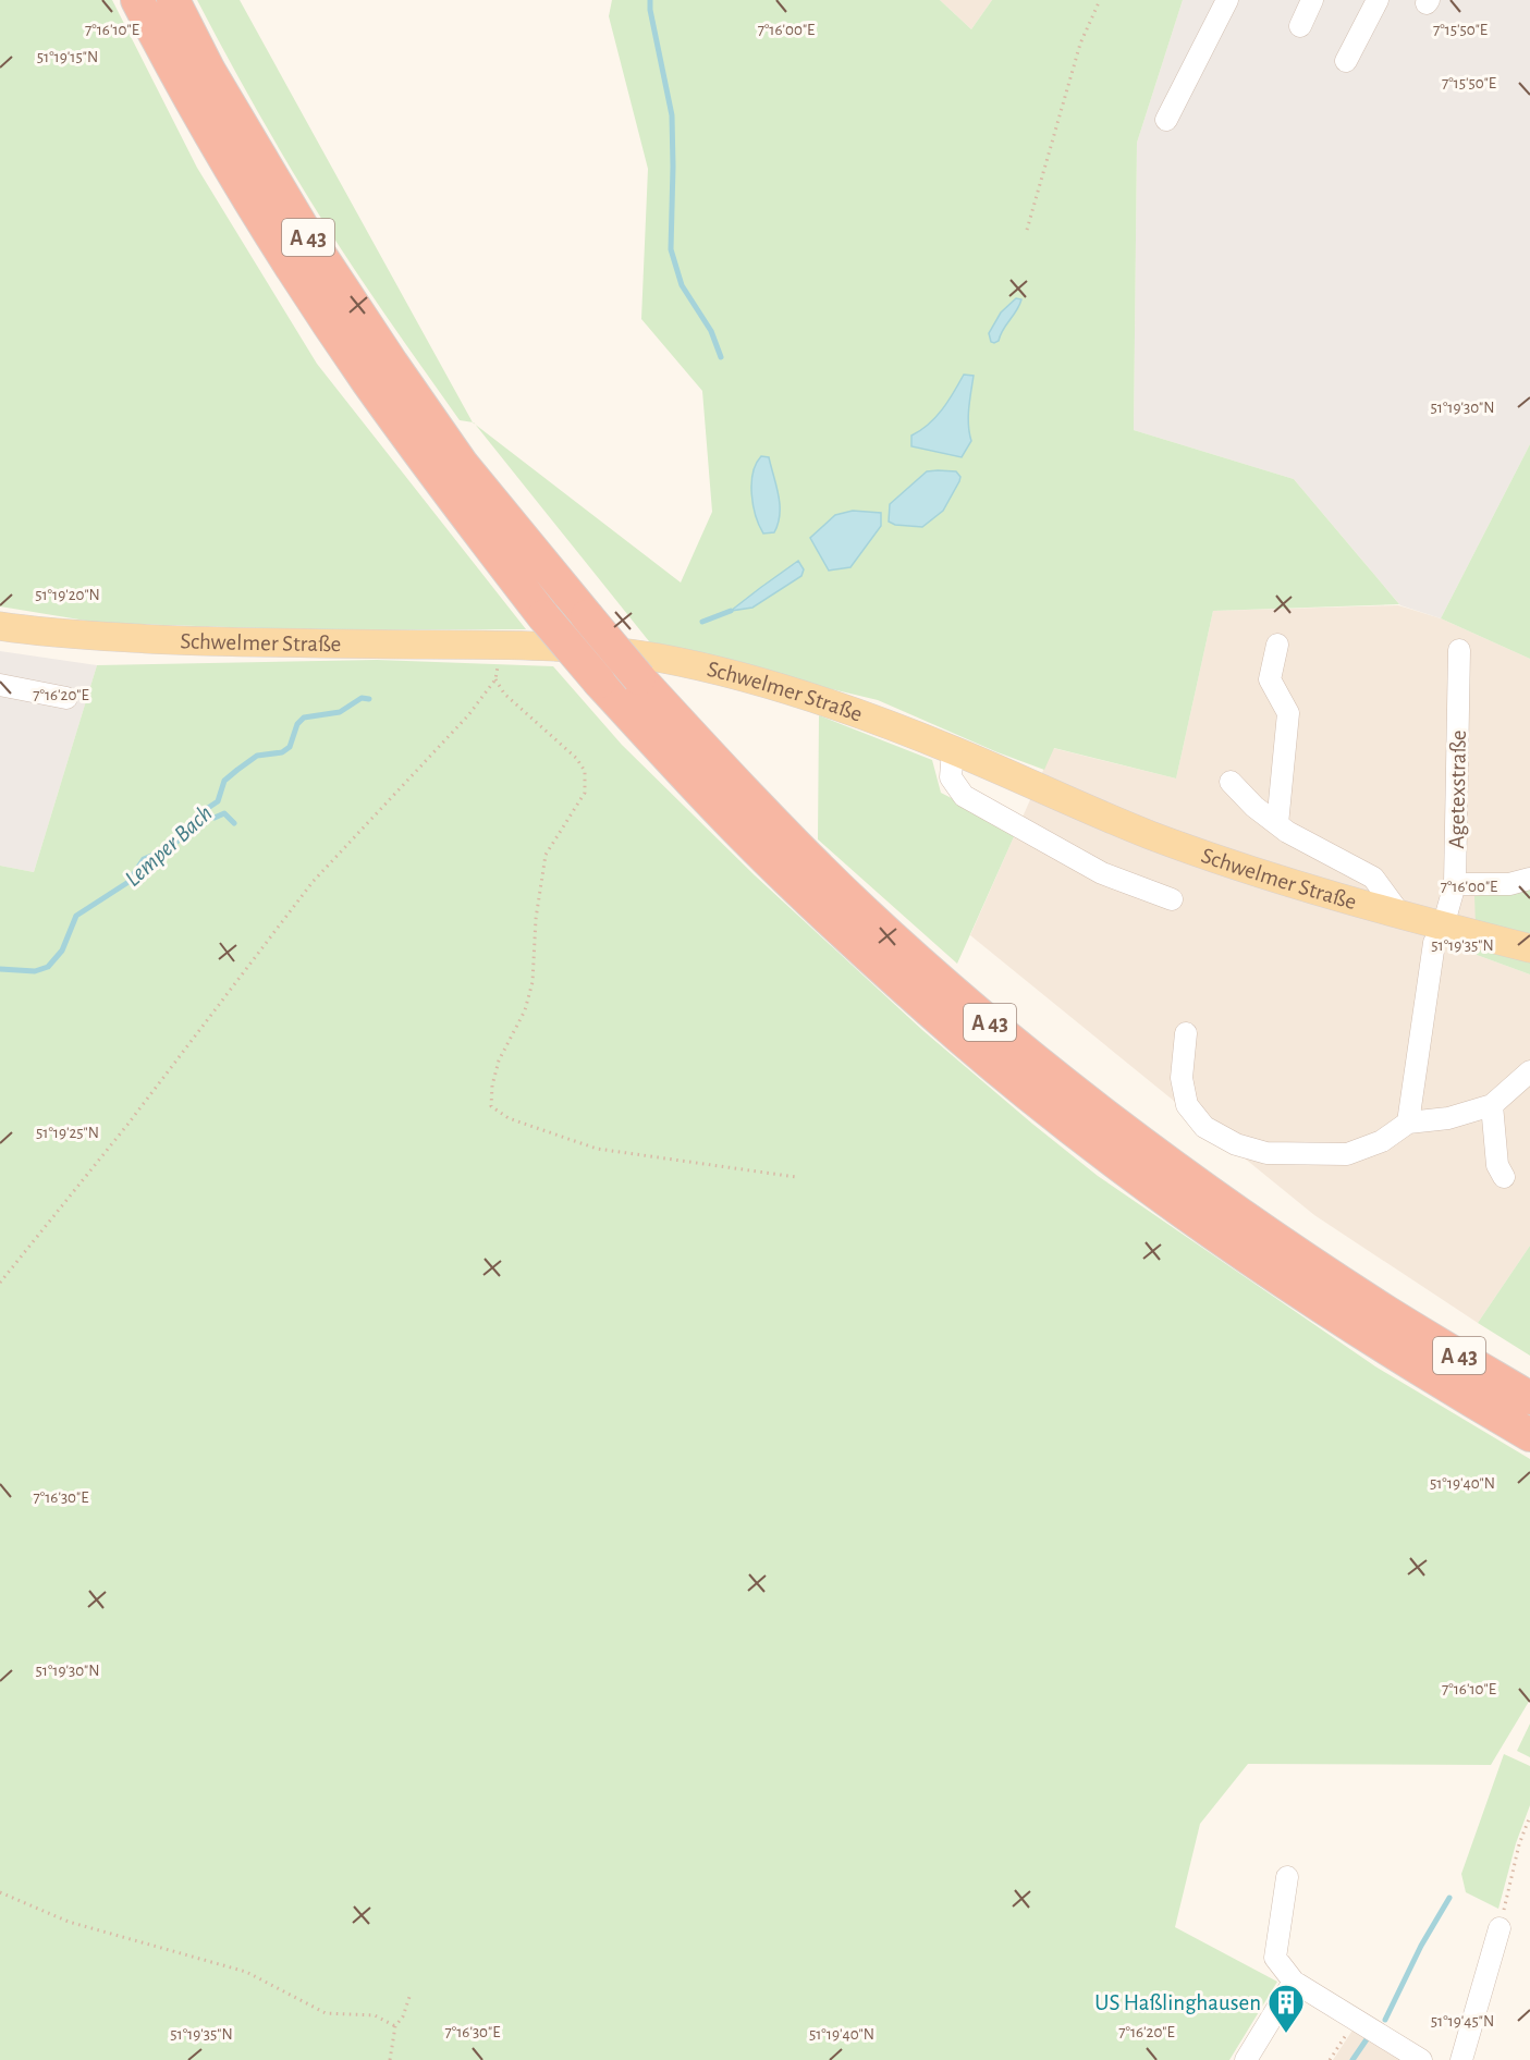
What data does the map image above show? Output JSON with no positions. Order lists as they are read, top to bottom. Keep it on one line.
{"streets":{"highway":["A 43"],"main road":["Schwelmer Straße"],"street":["Agetexstraße"]},"crossings":[["Schwelmer Straße","Agetexstraße"]],"water":["Lemper Bach"],"places":{"building":["US Haßlinghausen"]},"coordinates":["7°15'50\"E","7°16'10\"E","7°16'00\"E","51°19'15\"N","51°19'30\"N","51°19'20\"N","7°16'20\"E","51°19'35\"N","51°19'25\"N","51°19'40\"N","7°16'30\"E","51°19'45\"N"]}
